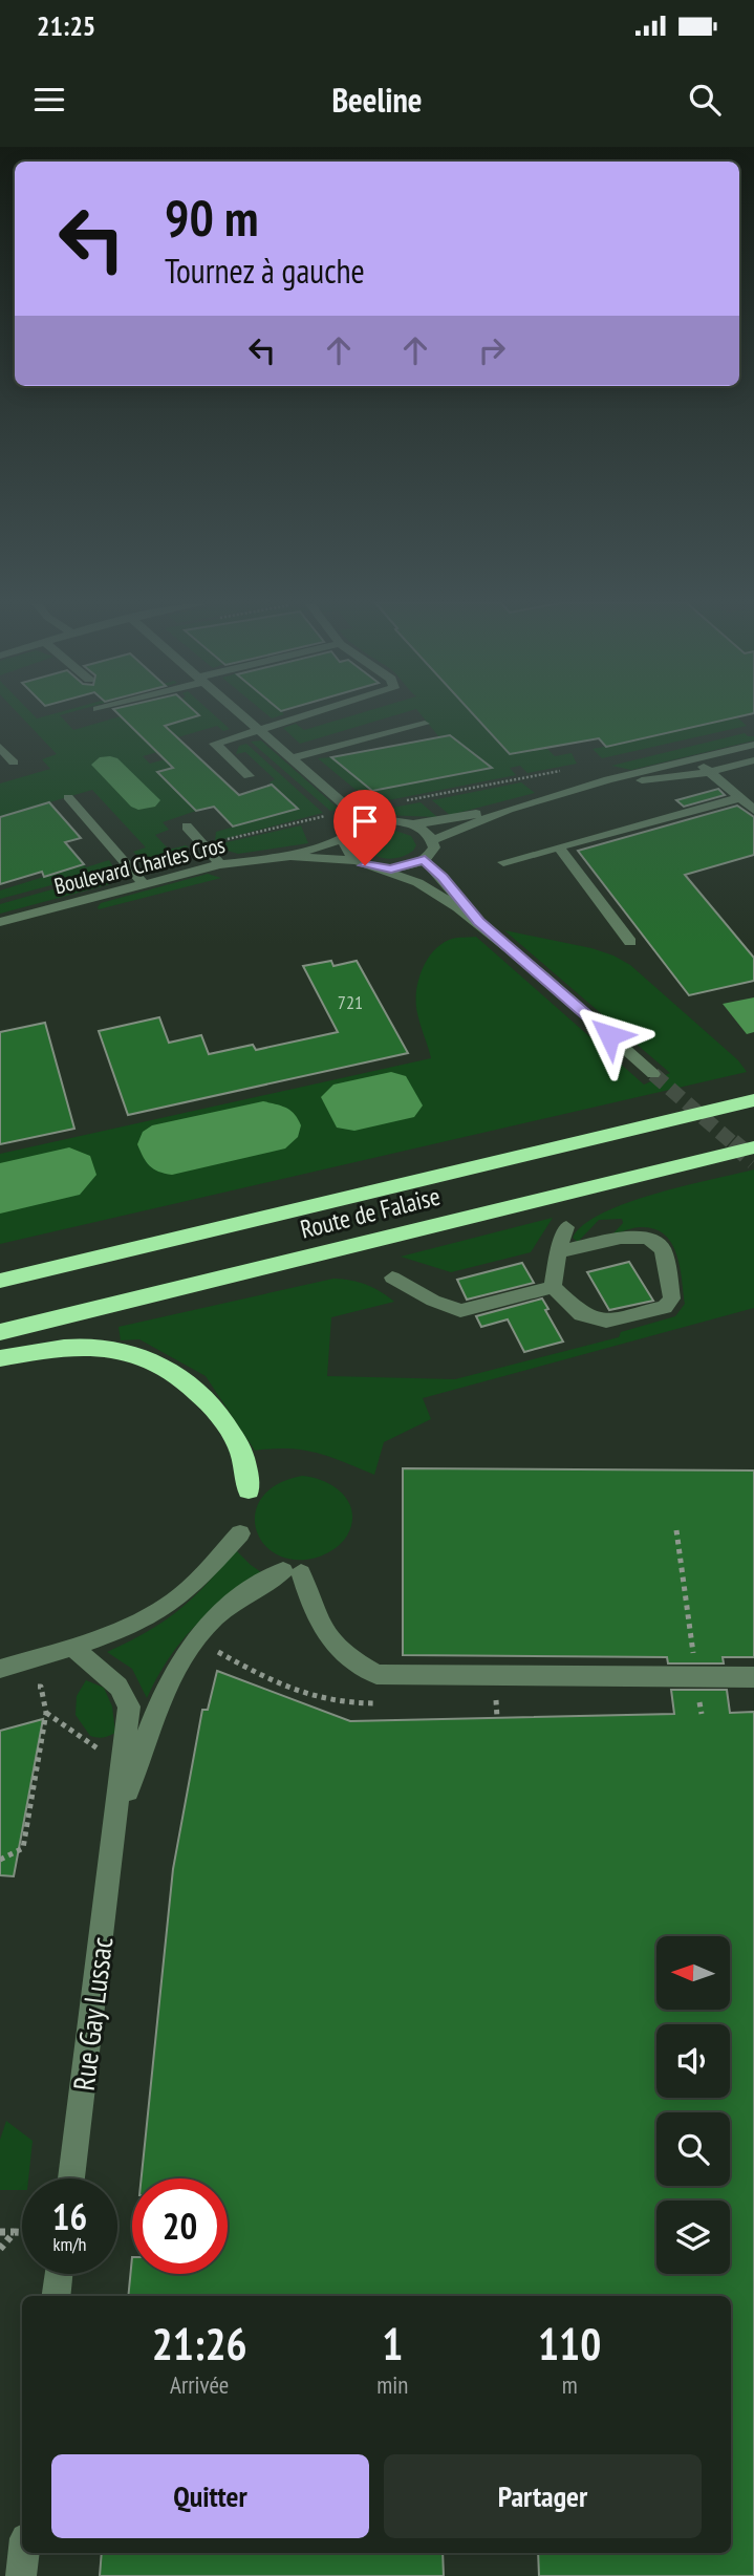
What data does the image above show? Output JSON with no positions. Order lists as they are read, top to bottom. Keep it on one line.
{"streets":{"highway":["Route de Falaise"],"street":["Boulevard Charles Cros","Rue Gay Lussac"]},"house_numbers":["721"],"north":"left","page":{"status":"21:25","header":"Beeline","turn":["90 m","Tournez à gauche"],"speed":"16 km/h","limit":"20","eta":["21:26","Arrivée","1","min","110","m"],"buttons":["Quitter","Partager"]}}
